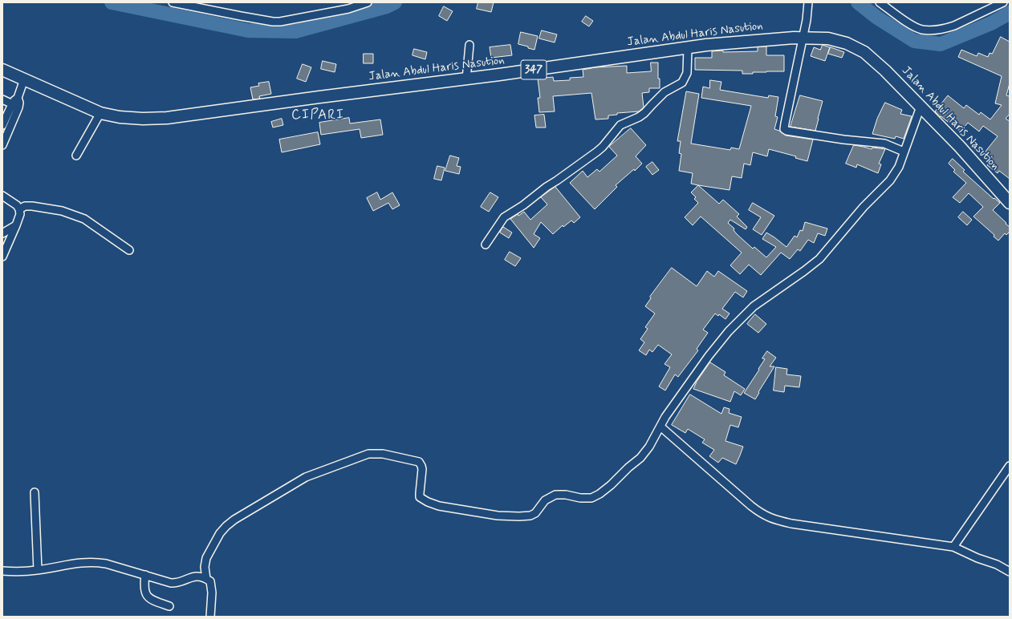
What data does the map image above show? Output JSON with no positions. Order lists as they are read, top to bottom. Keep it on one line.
{"streets":{"main road":["Jalan Abdul Haris Nasution","347"]},"districts":["CIPARI"]}
